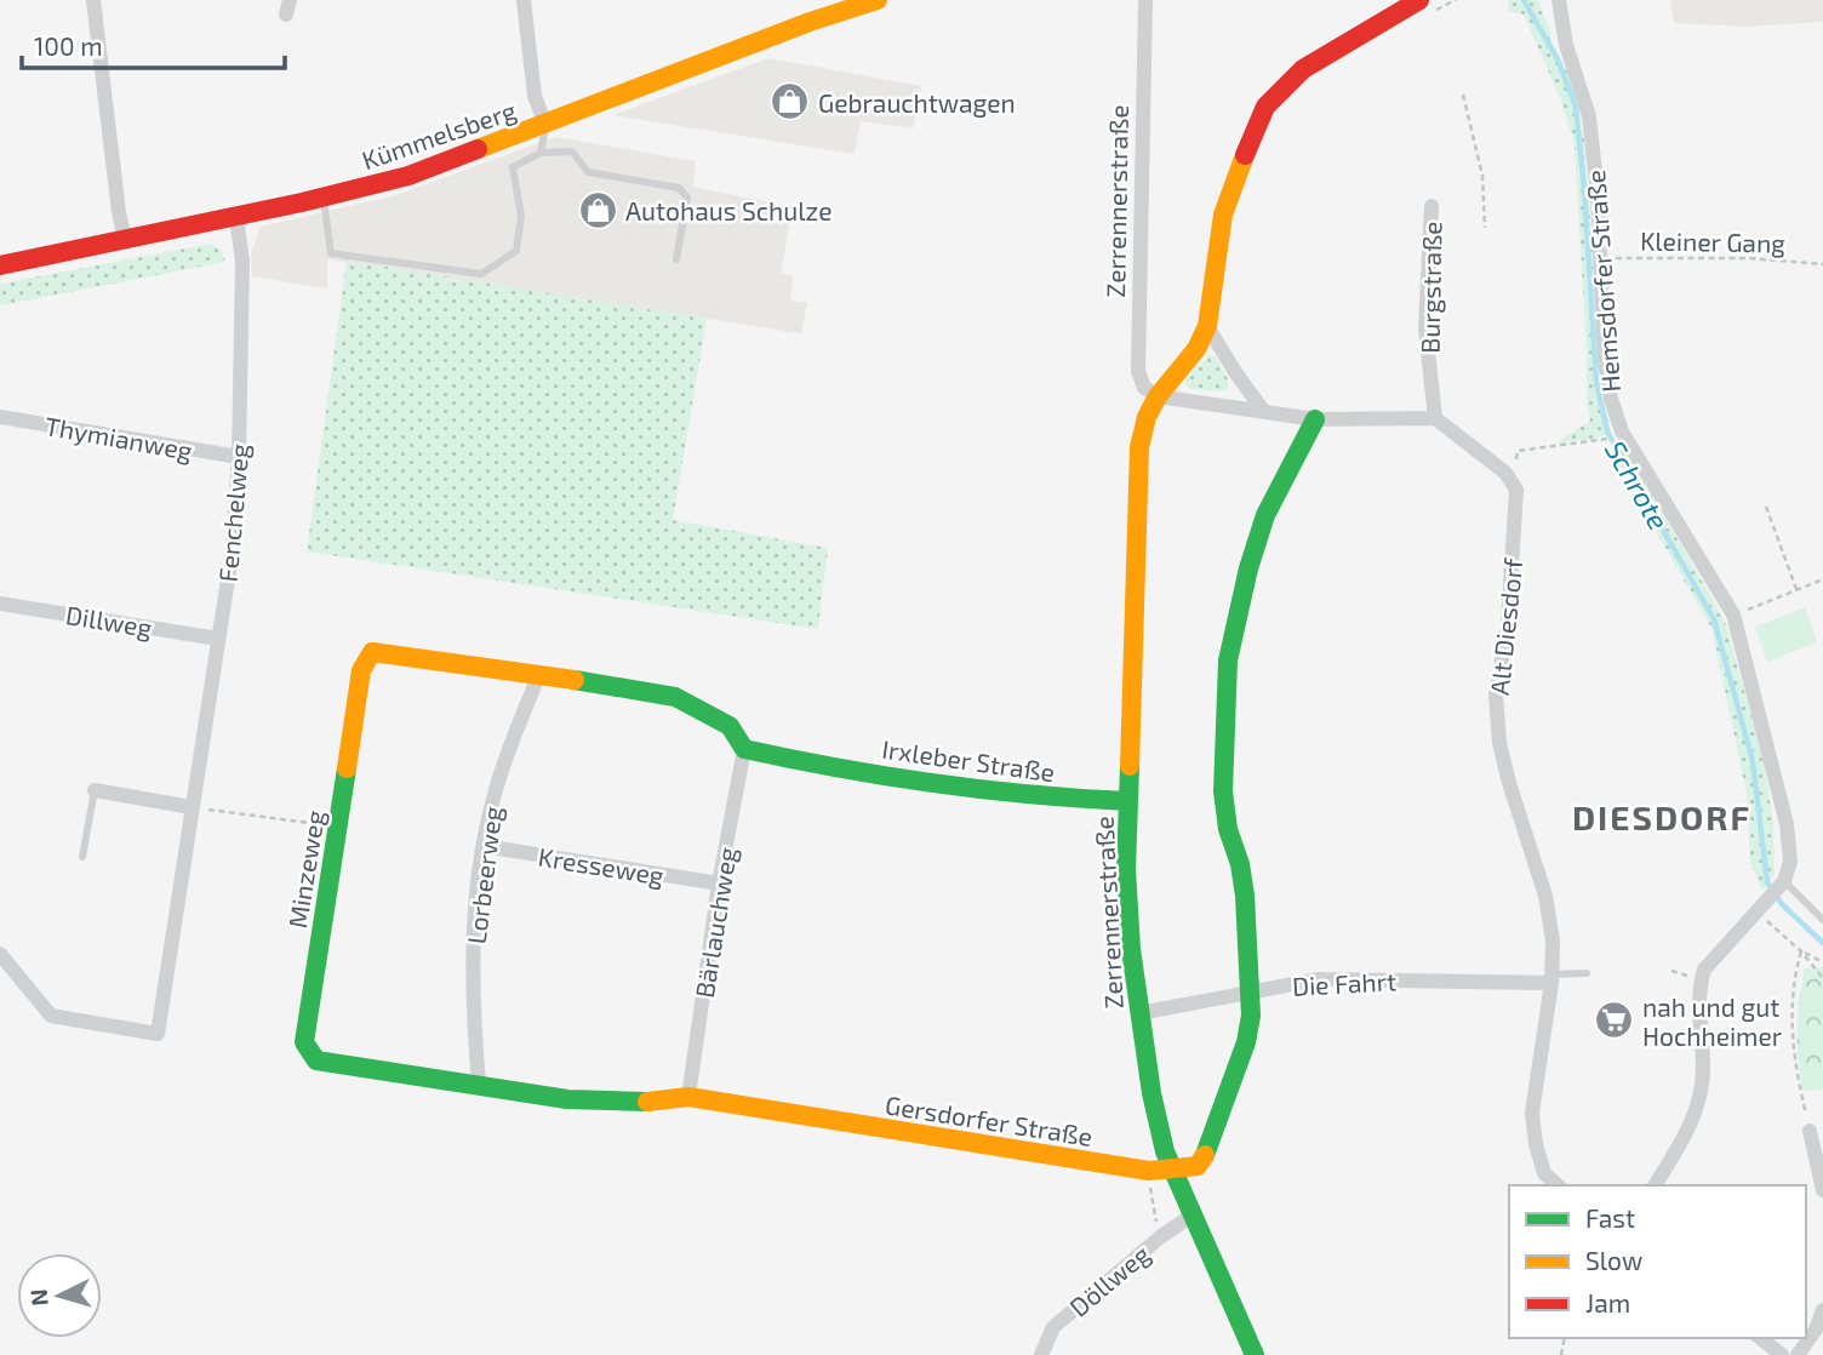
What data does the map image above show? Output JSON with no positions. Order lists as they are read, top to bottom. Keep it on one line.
{"streets":{"street":["Kümmelsberg","Zerrennerstraße","Hemsdorfer Straße","Burgstraße","Thymianweg","Fenchelweg","Dillweg","Alt Diesdorf","Irxleber Straße","Kresseweg","Minzeweg","Lorbeerweg","Bärlauchweg","Die Fahrt","Gersdorfer Straße","Döllweg"],"path":["Kleiner Gang"]},"crossings":[["Kümmelsberg","Fenchelweg"],["Zerrennerstraße","Irxleber Straße"],["Zerrennerstraße","Die Fahrt"],["Zerrennerstraße","Gersdorfer Straße"],["Zerrennerstraße","Döllweg"],["Kleiner Gang","Hemsdorfer Straße"],["Thymianweg","Fenchelweg"],["Fenchelweg","Dillweg"],["Alt Diesdorf","Die Fahrt"],["Irxleber Straße","Minzeweg"],["Irxleber Straße","Bärlauchweg"],["Kresseweg","Lorbeerweg"],["Kresseweg","Bärlauchweg"],["Minzeweg","Lorbeerweg"],["Minzeweg","Bärlauchweg"],["Minzeweg","Gersdorfer Straße"]],"districts":["DIESDORF"],"water":["Schrote"],"places":{"shop":["Gebrauchtwagen","Autohaus Schulze"],"supermarket":["nah und gut Hochheimer"]},"legend":["Fast","Slow","Jam"],"scale_bar":"100 m","north":"left"}
